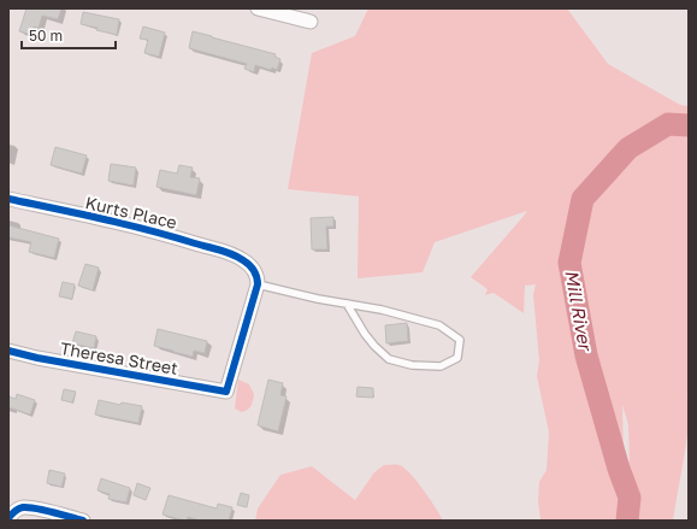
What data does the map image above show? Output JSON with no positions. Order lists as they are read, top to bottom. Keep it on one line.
{"streets":{"street":["Kurts Place","Theresa Street"]},"crossings":[["Kurts Place","Theresa Street"]],"water":["Mill River"],"scale_bar":"50 m"}
